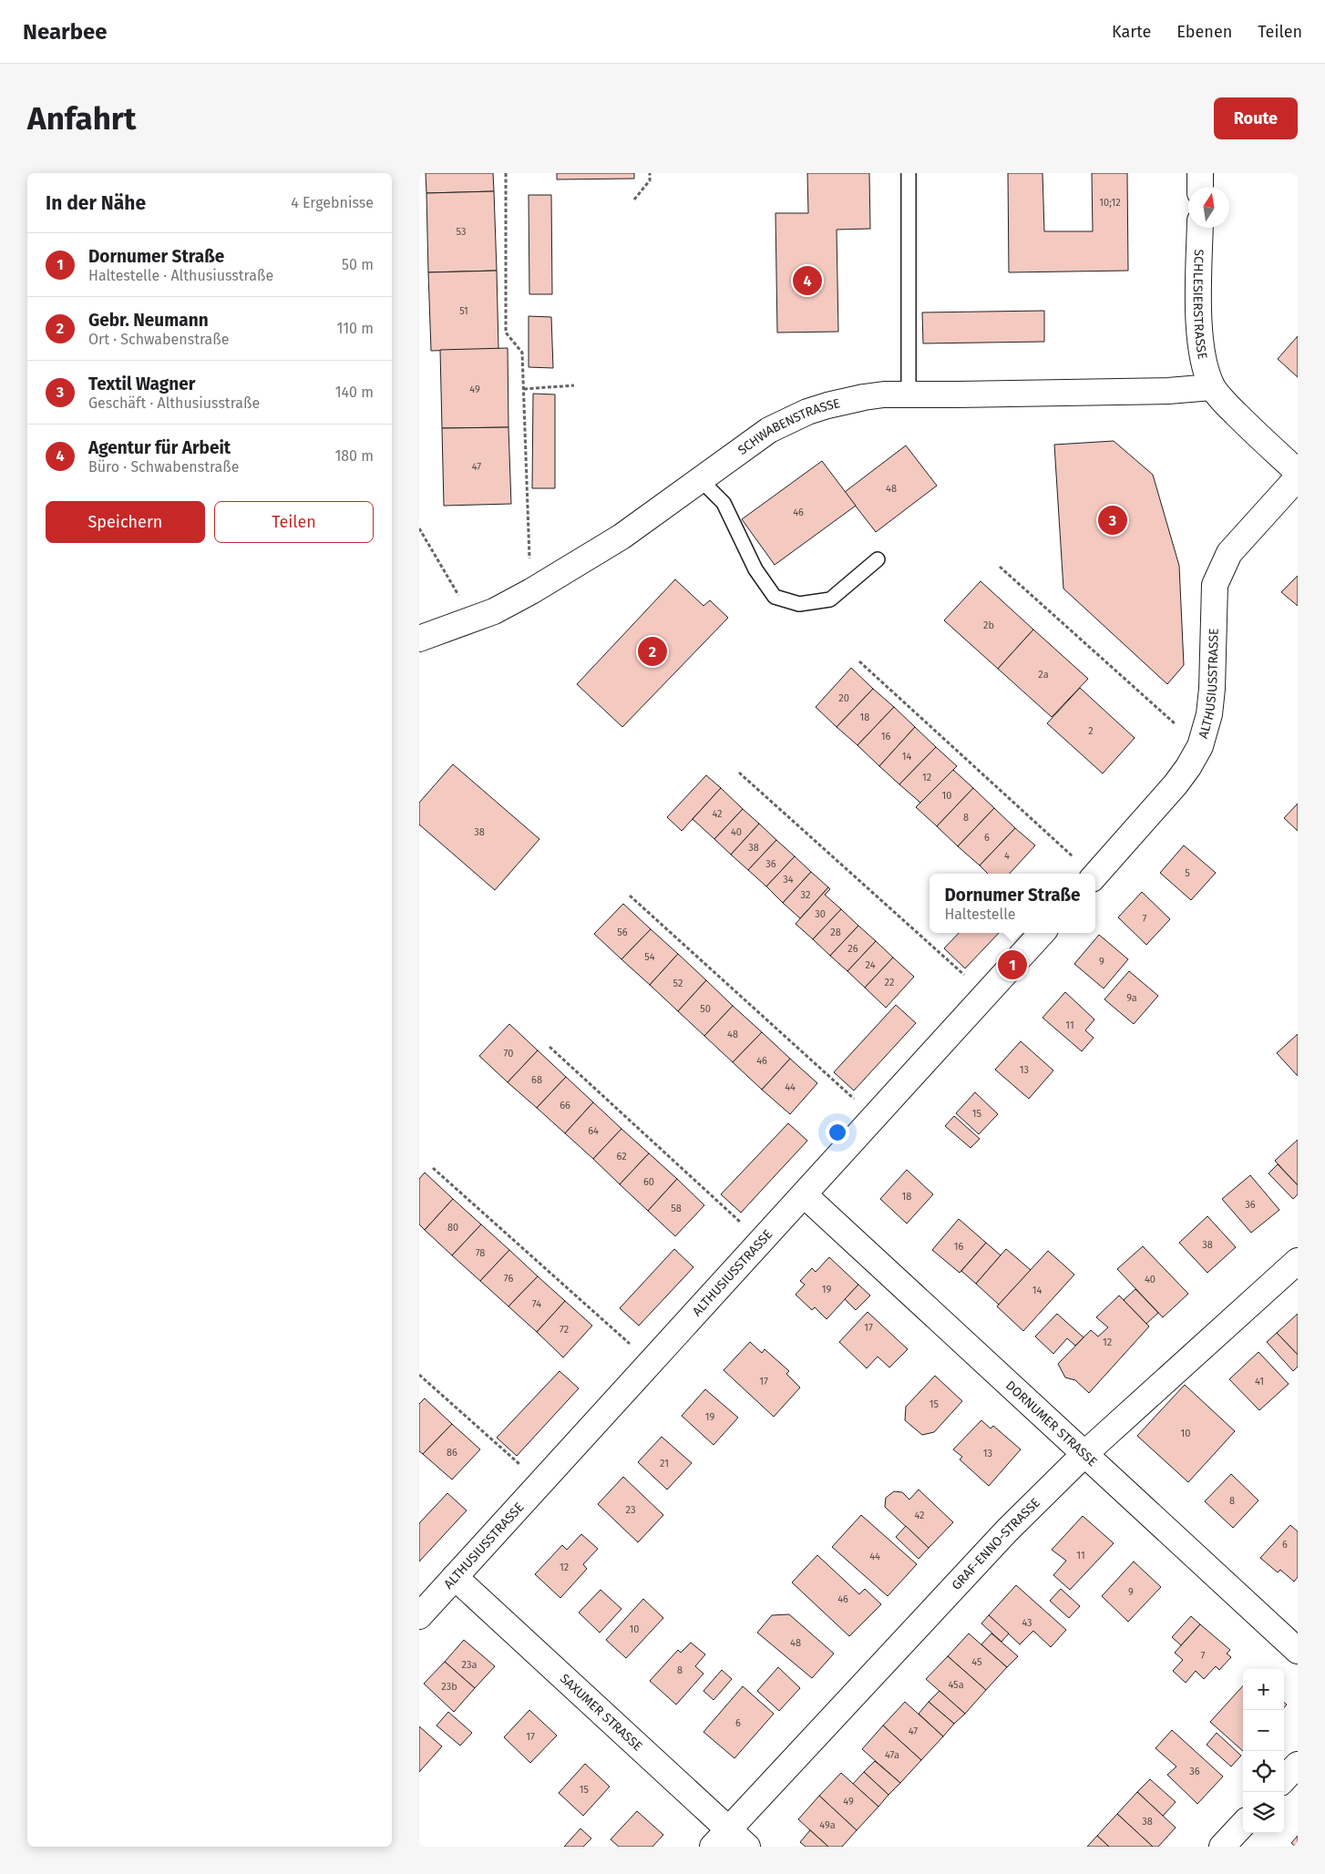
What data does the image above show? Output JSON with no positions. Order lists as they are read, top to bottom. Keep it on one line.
{"streets":{"street":["SCHLESIERSTRASSE","SCHWABENSTRASSE","ALTHUSIUSSTRASSE","DORNUMER STRASSE","GRAF-ENNO-STRASSE","SAXUMER STRASSE"]},"crossings":[["SCHLESIERSTRASSE","SCHWABENSTRASSE"],["ALTHUSIUSSTRASSE","DORNUMER STRASSE"],["ALTHUSIUSSTRASSE","SAXUMER STRASSE"],["DORNUMER STRASSE","GRAF-ENNO-STRASSE"],["GRAF-ENNO-STRASSE","SAXUMER STRASSE"]],"house_numbers":["10;12","53","51","49","47","48","46","2b","2a","20","18","2","16","14","12","10","42","8","38","40","6","38","4","36","5","34","32","30","7","56","28","26","54","9","24","22","52","9a","50","11","48","70","46","13","68","44","66","15","64","62","60","18","36","58","80","38","16","78","76","40","19","14","74","17","72","12","17","41","15","19","10","86","13","21","8","23","42","6","11","44","12","9","46","43","10","48","7","45","23a","8","45a","23b","6","47","17","47a","36","15","49","38","49a"],"north":"top","page":{"header":"Nearbee","nav":["Karte","Ebenen","Teilen"],"buttons":["Route",["Speichern","Teilen"]],"title":"Anfahrt","heading":["In der Nähe","4 Ergebnisse"],"list":[{"mark":"1","name":"Dornumer Straße","note":"Haltestelle · Althusiusstraße","value":"50 m"},{"mark":"2","name":"Gebr. Neumann","note":"Ort · Schwabenstraße","value":"110 m"},{"mark":"3","name":"Textil Wagner","note":"Geschäft · Althusiusstraße","value":"140 m"},{"mark":"4","name":"Agentur für Arbeit","note":"Büro · Schwabenstraße","value":"180 m"}],"pins":["4","3","2","1"],"popup":["Dornumer Straße","Haltestelle"],"map_buttons":["+","−"]}}
